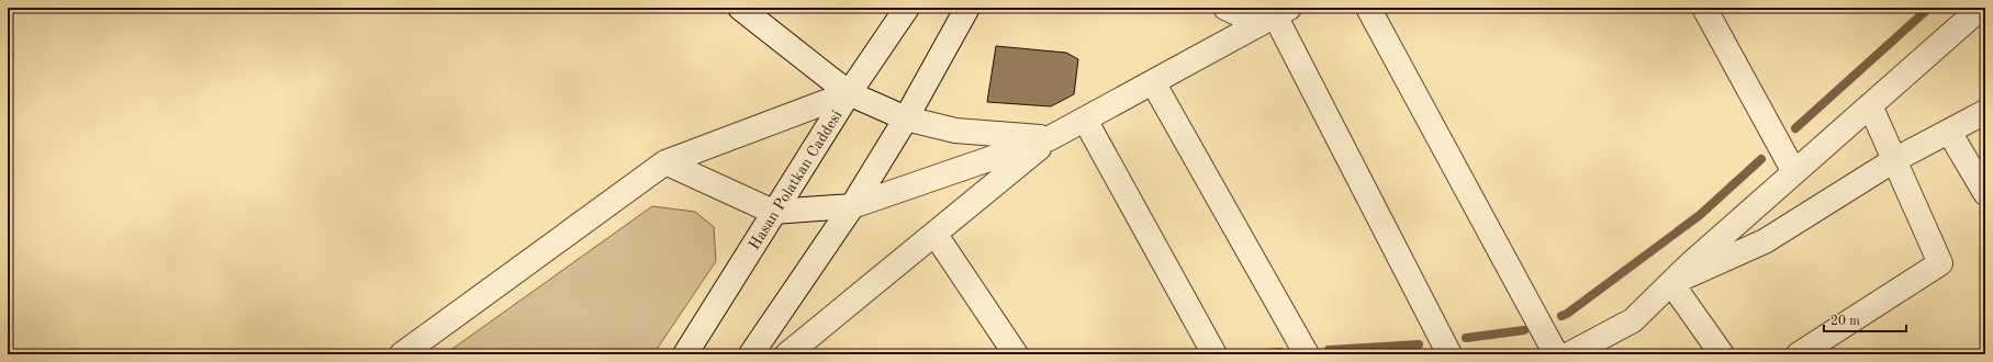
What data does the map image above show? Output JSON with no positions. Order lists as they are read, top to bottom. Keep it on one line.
{"streets":{"street":["Hasan Polatkan Caddesi"]},"scale_bar":"20 m"}
